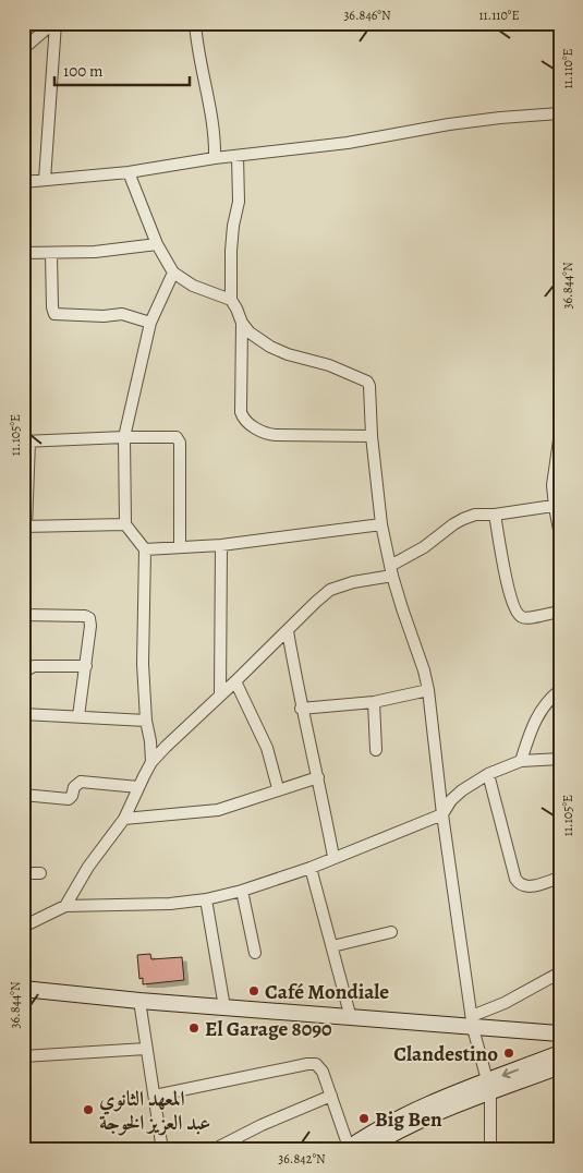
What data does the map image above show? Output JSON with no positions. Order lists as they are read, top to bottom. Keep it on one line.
{"places":["Café Mondiale","El Garage 8090","Clandestino","المعهد الثانوي عبد العزيز الخوجة","Big Ben"],"scale_bar":"100 m","coordinates":["36.846°N","11.110°E","36.844°N","11.105°E","36.842°N"]}
